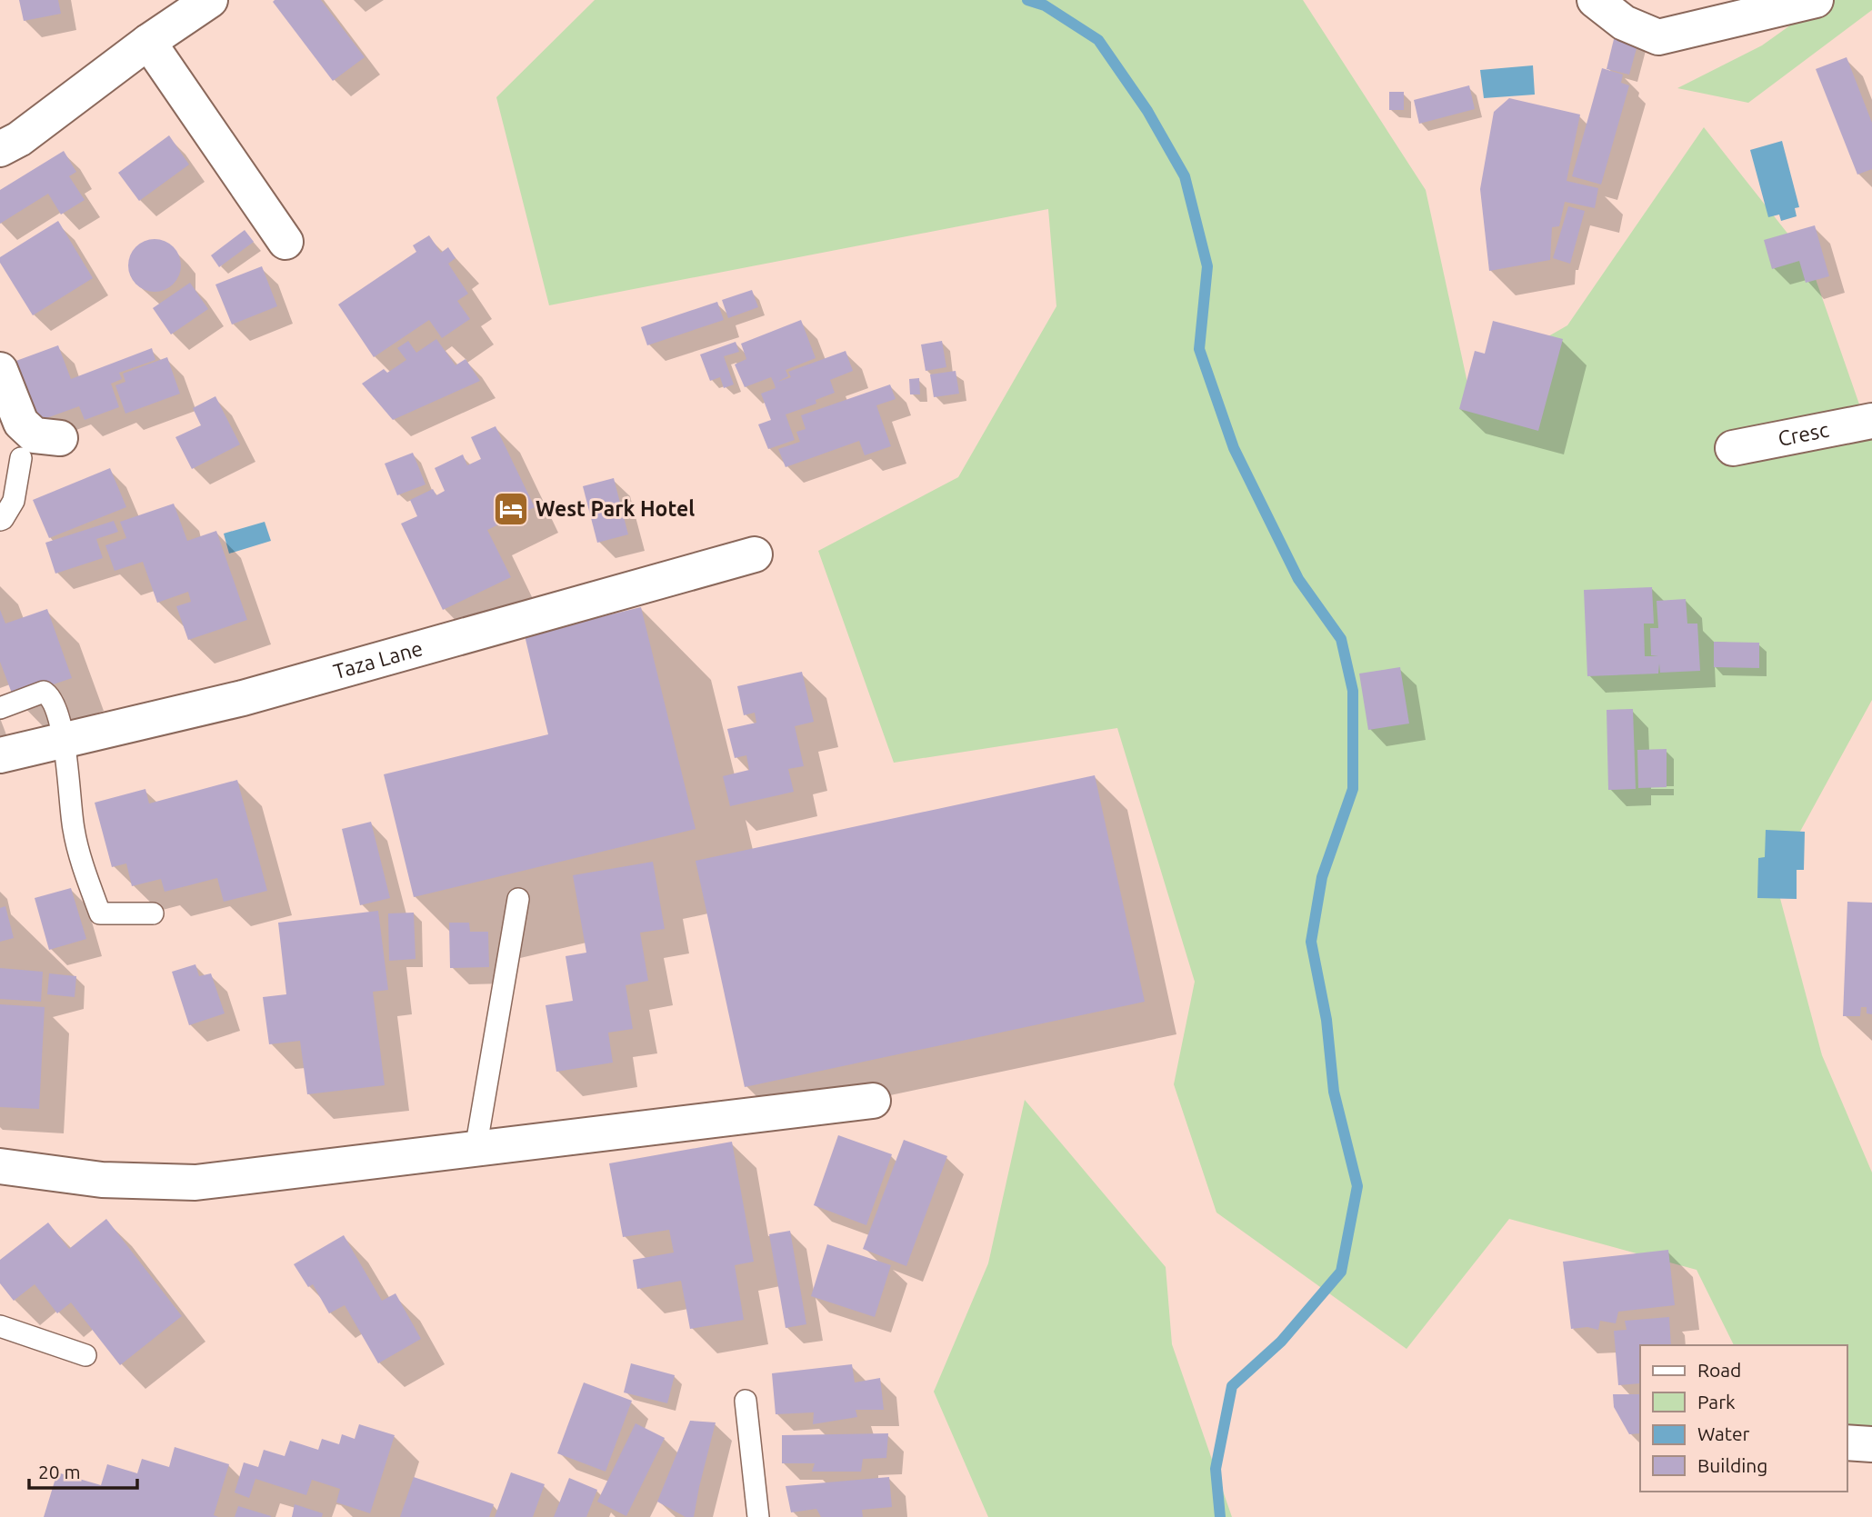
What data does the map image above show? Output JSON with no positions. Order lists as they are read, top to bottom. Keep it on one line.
{"streets":{"street":["Cresc","Taza Lane"]},"places":{"hotel":["West Park Hotel"]},"legend":["Road","Park","Water","Building"],"scale_bar":"20 m"}
